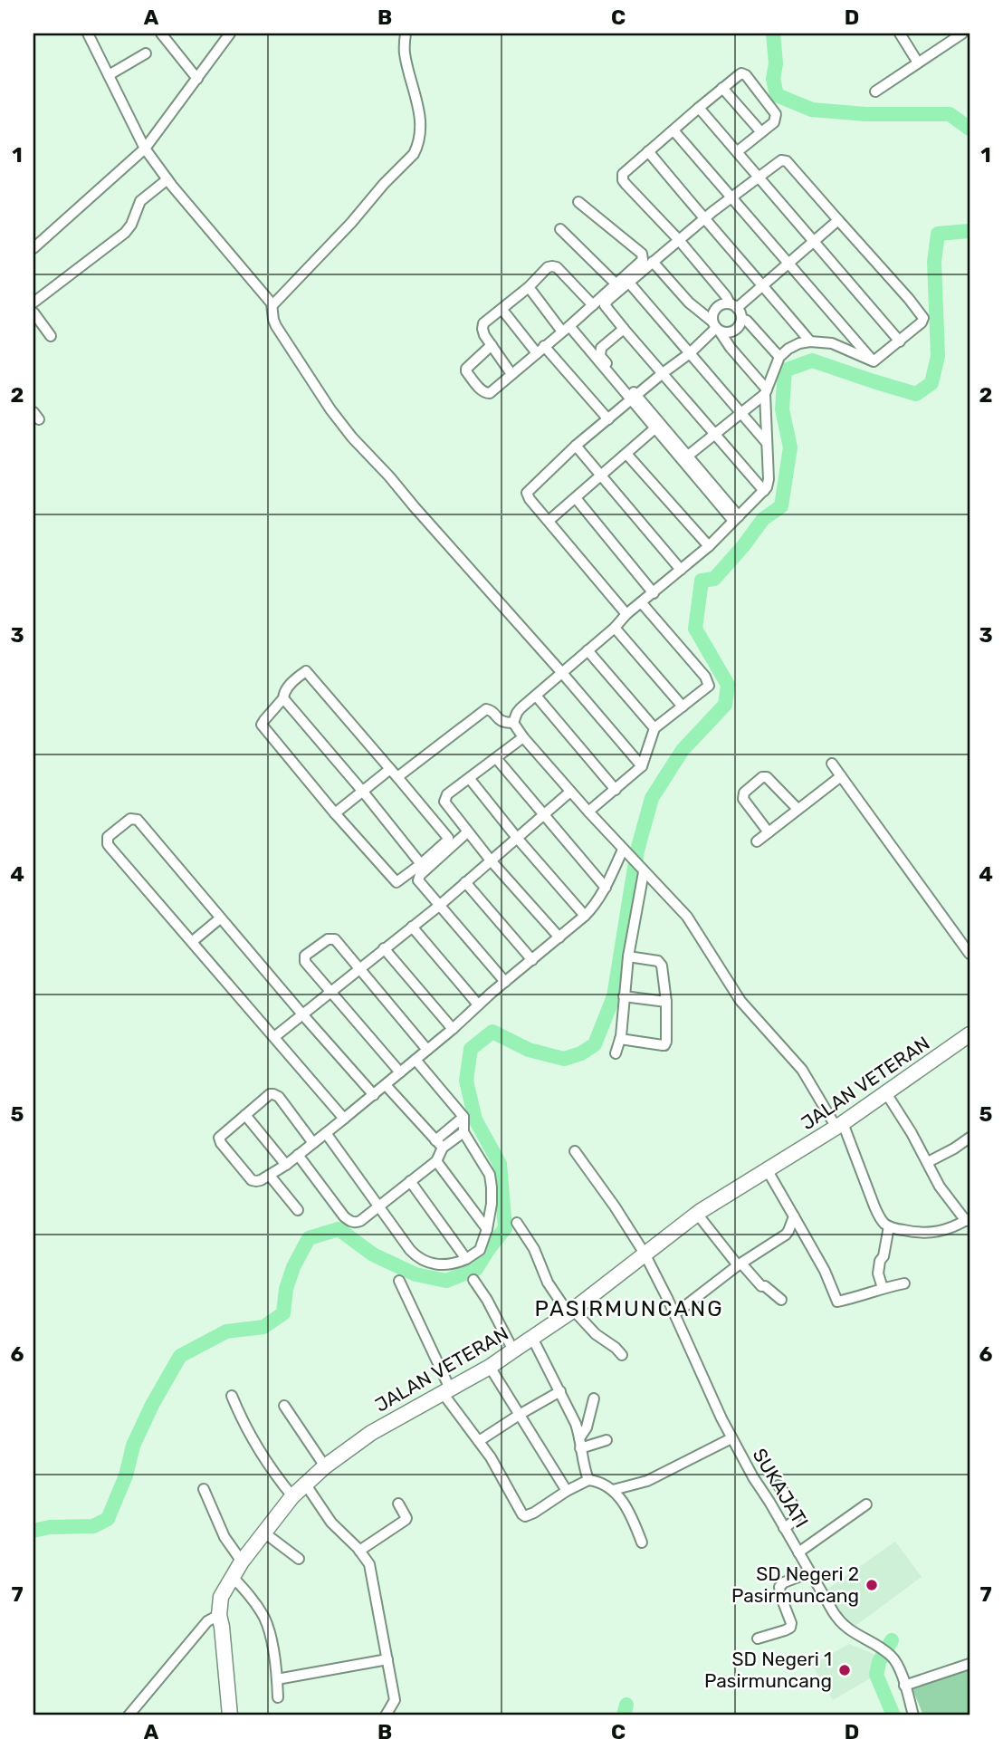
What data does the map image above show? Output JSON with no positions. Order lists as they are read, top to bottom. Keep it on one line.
{"streets":{"highway":["JALAN VETERAN"],"street":["SUKAJATI"]},"crossings":[["JALAN VETERAN","SUKAJATI"]],"districts":["PASIRMUNCANG"],"places":["SD Negeri 2 Pasirmuncang","SD Negeri 1 Pasirmuncang"],"grid":{"columns":["A","B","C","D"],"rows":["1","2","3","4","5","6","7"]}}
